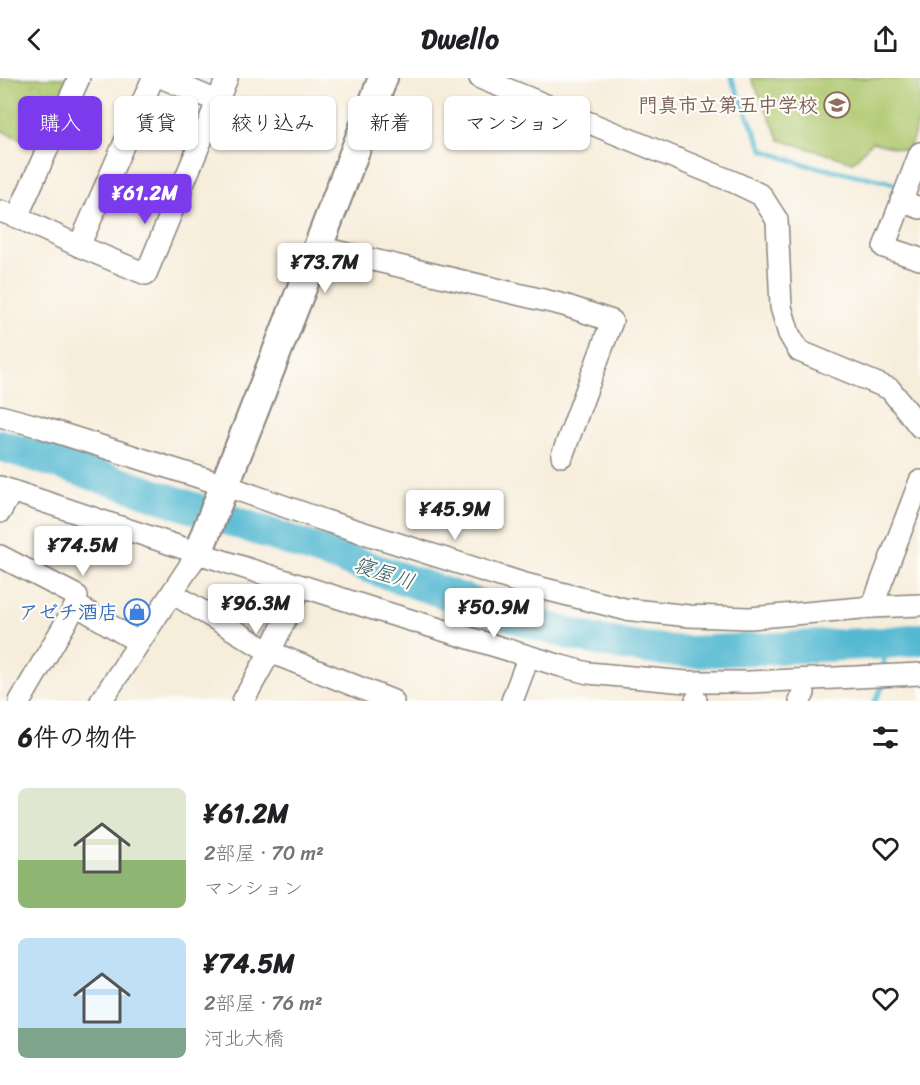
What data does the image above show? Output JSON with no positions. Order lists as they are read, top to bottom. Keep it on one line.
{"water":["寝屋川"],"places":{"school or university":["門真市立第五中学校"],"shop":["アゼチ酒店"]},"page":{"header":"Dwello","chip":["購入","賃貸","絞り込み","新着","マンション"],"price":["¥61.2M","¥73.7M","¥45.9M","¥74.5M","¥96.3M","¥50.9M"],"heading":"6件の物件","list":[{"name":"¥61.2M","note":"2部屋 · 70 m² · マンション"},{"name":"¥74.5M","note":"2部屋 · 76 m² · 河北大橋"}]}}
